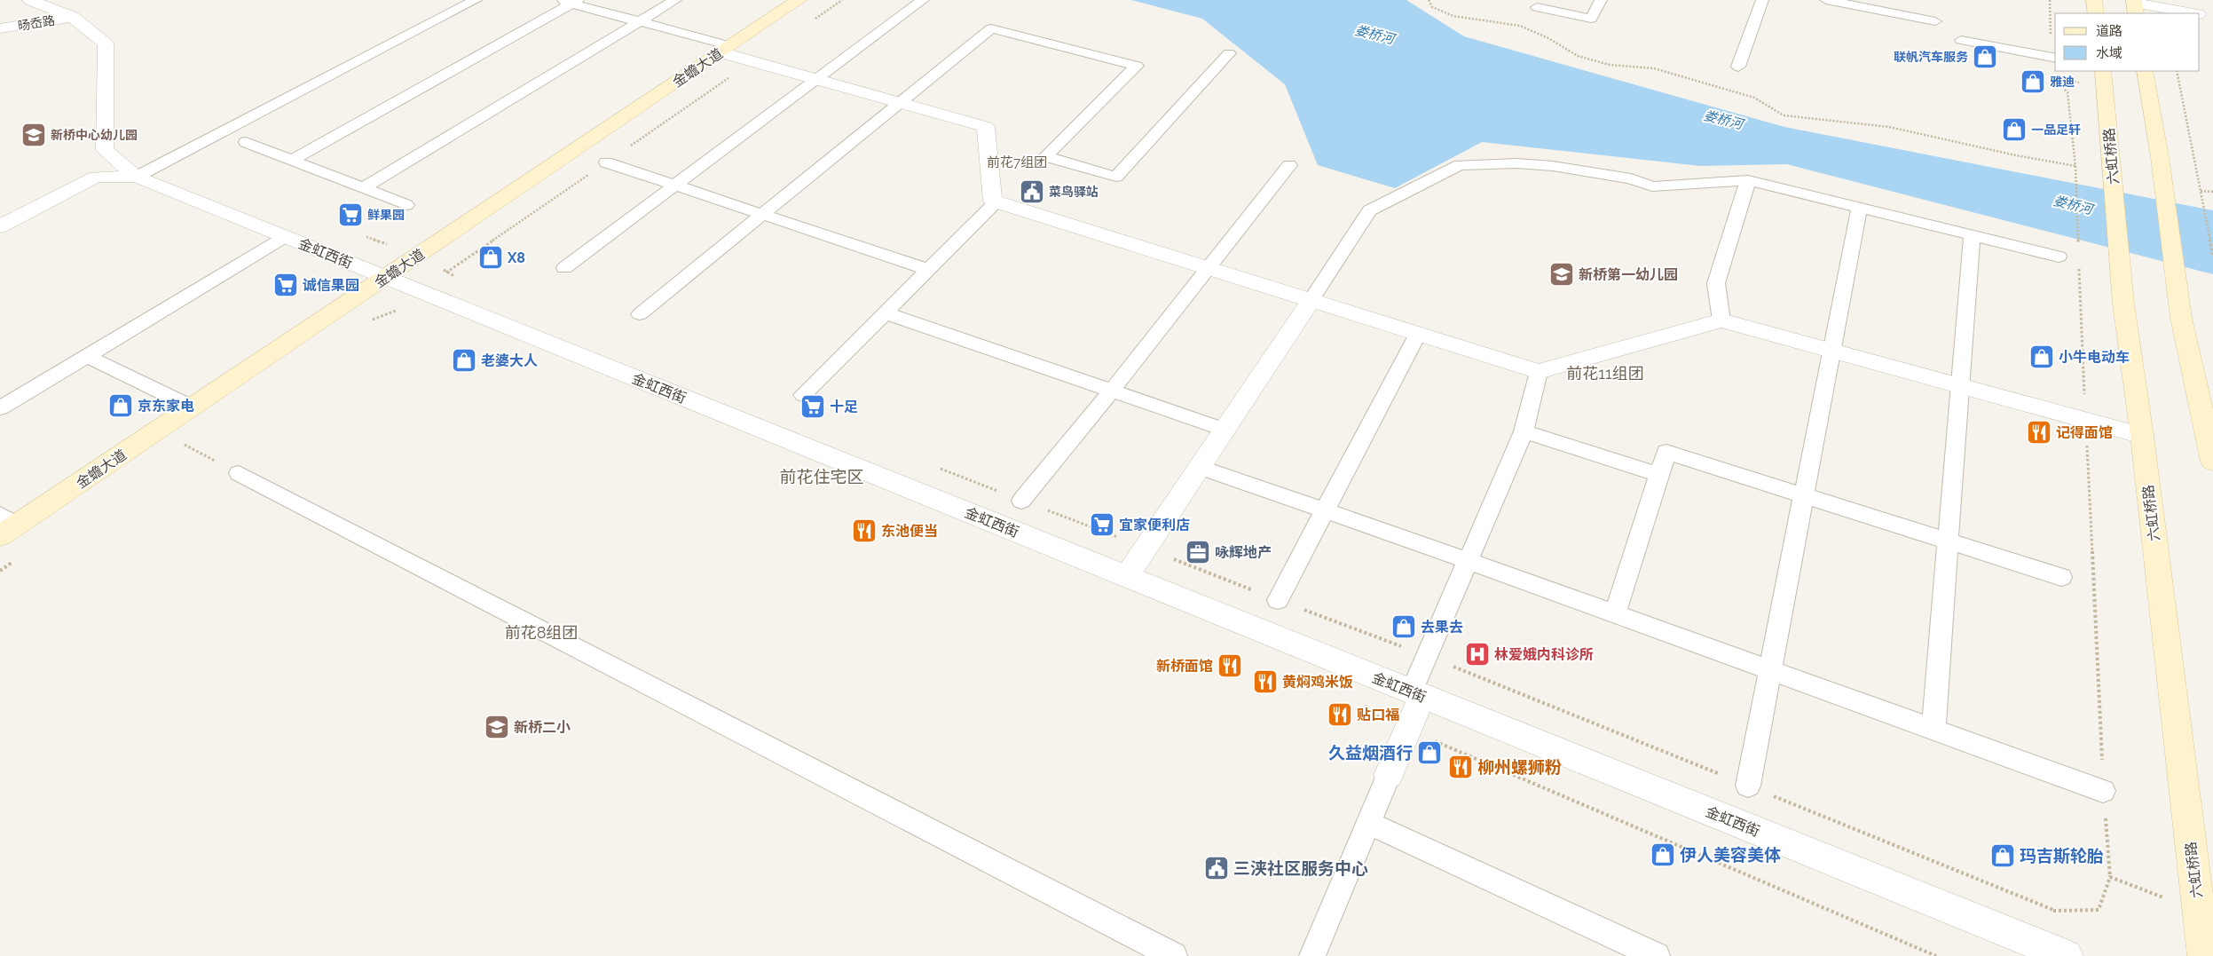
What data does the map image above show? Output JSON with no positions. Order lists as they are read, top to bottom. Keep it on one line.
{"streets":{"main road":["金蟾大道","六虹桥路"],"street":["旸岙路","金虹西街"]},"crossings":[["旸岙路","金虹西街"],["金蟾大道","金虹西街"]],"districts":["前花7组团","前花11组团","前花住宅区","前花8组团"],"water":["娄桥河"],"places":{"shop":["联帆汽车服务","雅迪","一品足轩","X8","小牛电动车","老婆大人","京东家电","去果去","久益烟酒行","伊人美容美体","玛吉斯轮胎"],"school or university":["新桥中心幼儿园","新桥第一幼儿园","新桥二小"],"public building":["菜鸟驿站","三浃社区服务中心"],"supermarket":["鲜果园","诚信果园","十足","宜家便利店"],"restaurant":["记得面馆","东池便当","新桥面馆","黄焖鸡米饭","贴口福","柳州螺狮粉"],"office":["咏辉地产"],"hospital":["林爱娥内科诊所"]},"legend":["道路","水域"]}
